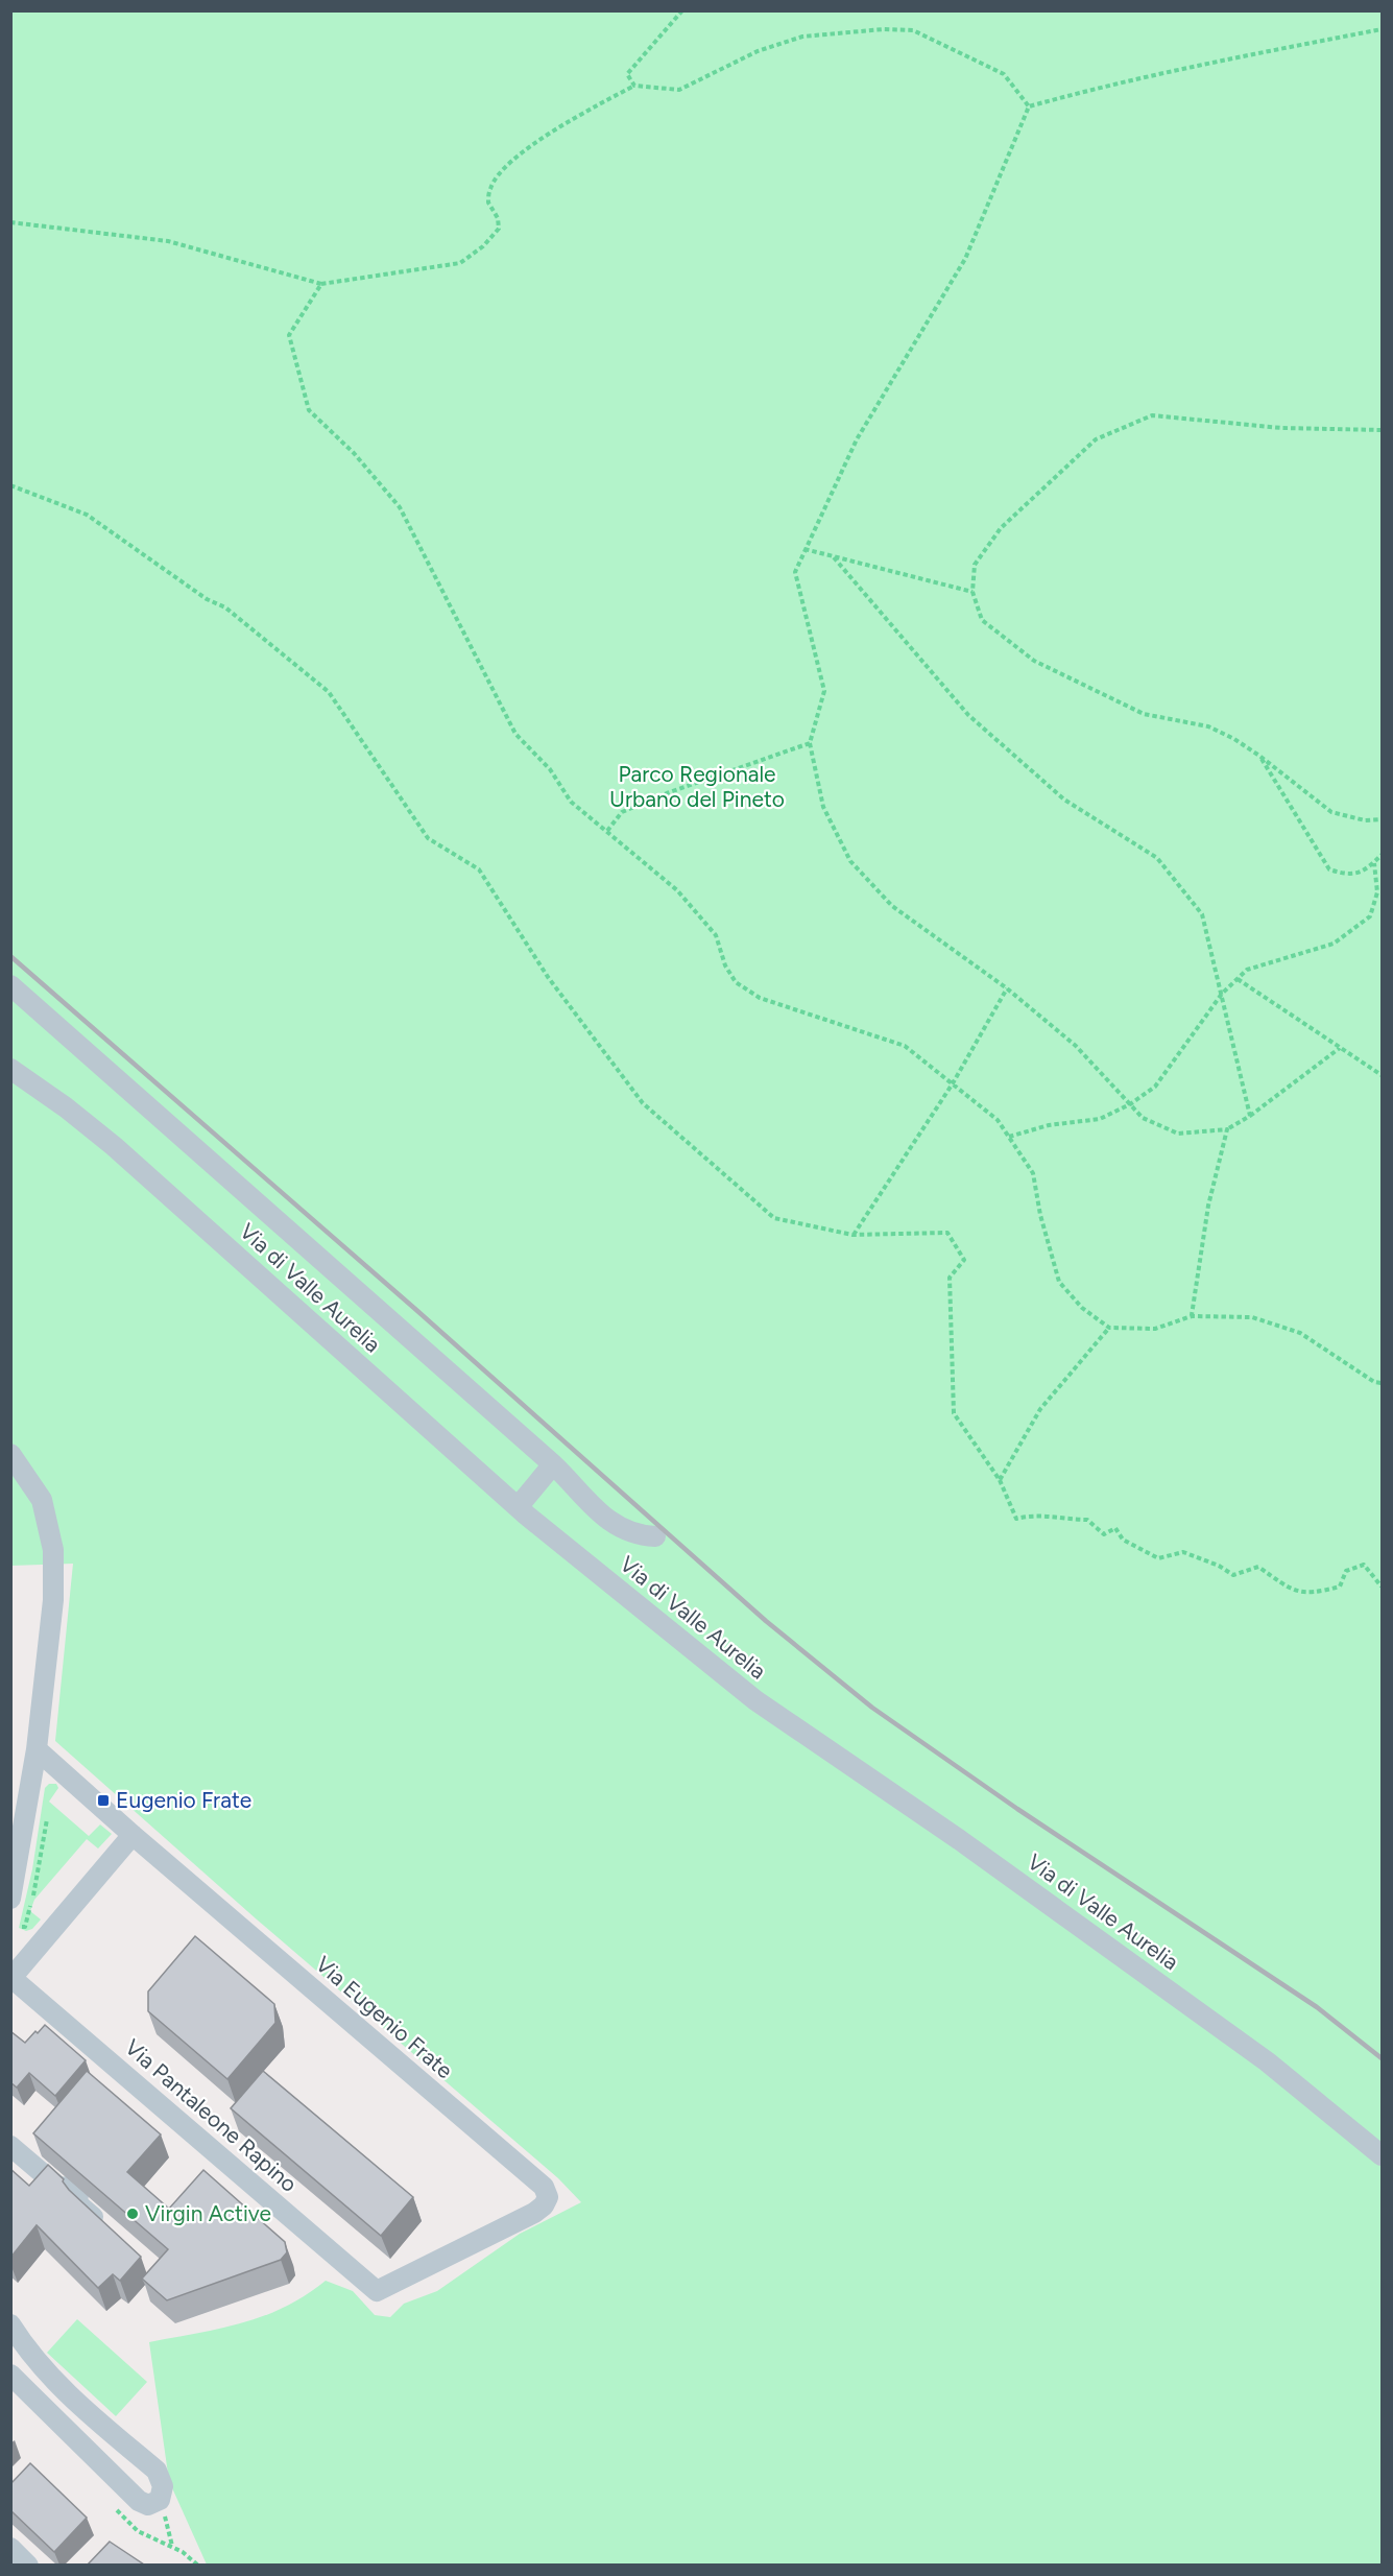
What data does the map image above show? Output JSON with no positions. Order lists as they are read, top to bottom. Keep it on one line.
{"streets":{"street":["Via di Valle Aurelia","Via Eugenio Frate","Via Pantaleone Rapino"]},"crossings":[["Via Eugenio Frate","Via Pantaleone Rapino"]],"parks":["Parco Regionale Urbano del Pineto"],"places":{"transit":["Eugenio Frate"],"other":["Virgin Active"]}}
